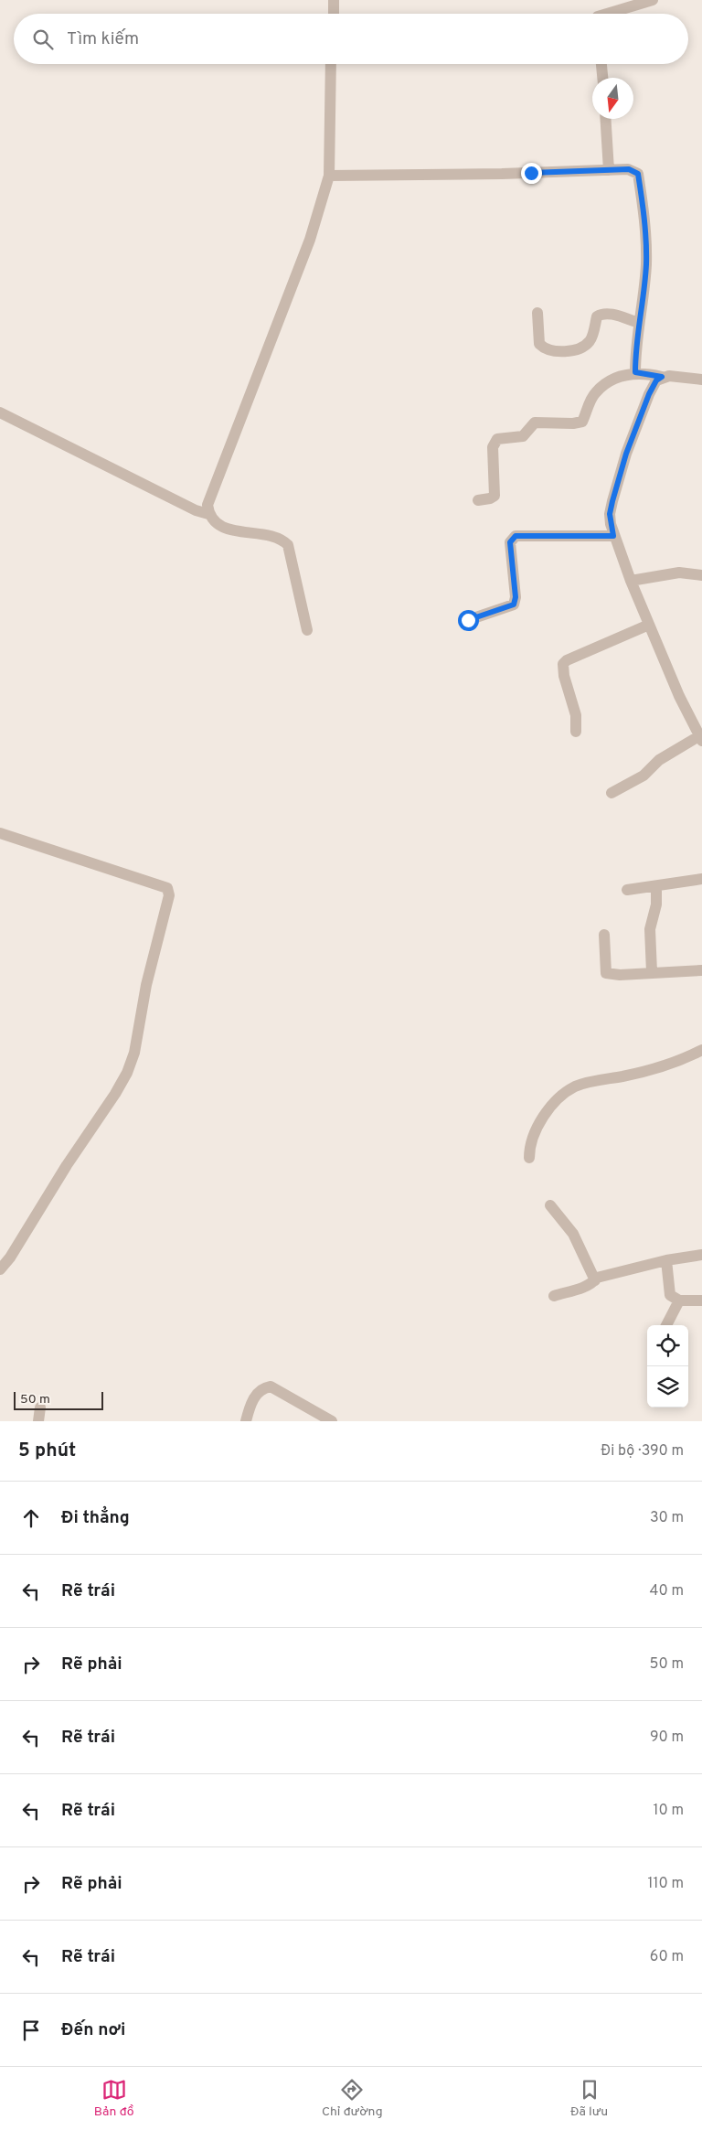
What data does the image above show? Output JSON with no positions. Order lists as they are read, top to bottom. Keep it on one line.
{"scale_bar":"50 m","north":"bottom","page":{"search":"Tìm kiếm","scale":"50 m","heading":["5 phút","Đi bộ · 390 m"],"list":[["Đi thẳng","30 m"],["Rẽ trái","40 m"],["Rẽ phải","50 m"],["Rẽ trái","90 m"],["Rẽ trái","10 m"],["Rẽ phải","110 m"],["Rẽ trái","60 m"],"Đến nơi"],"nav":["Bản đồ","Chỉ đường","Đã lưu"]}}
